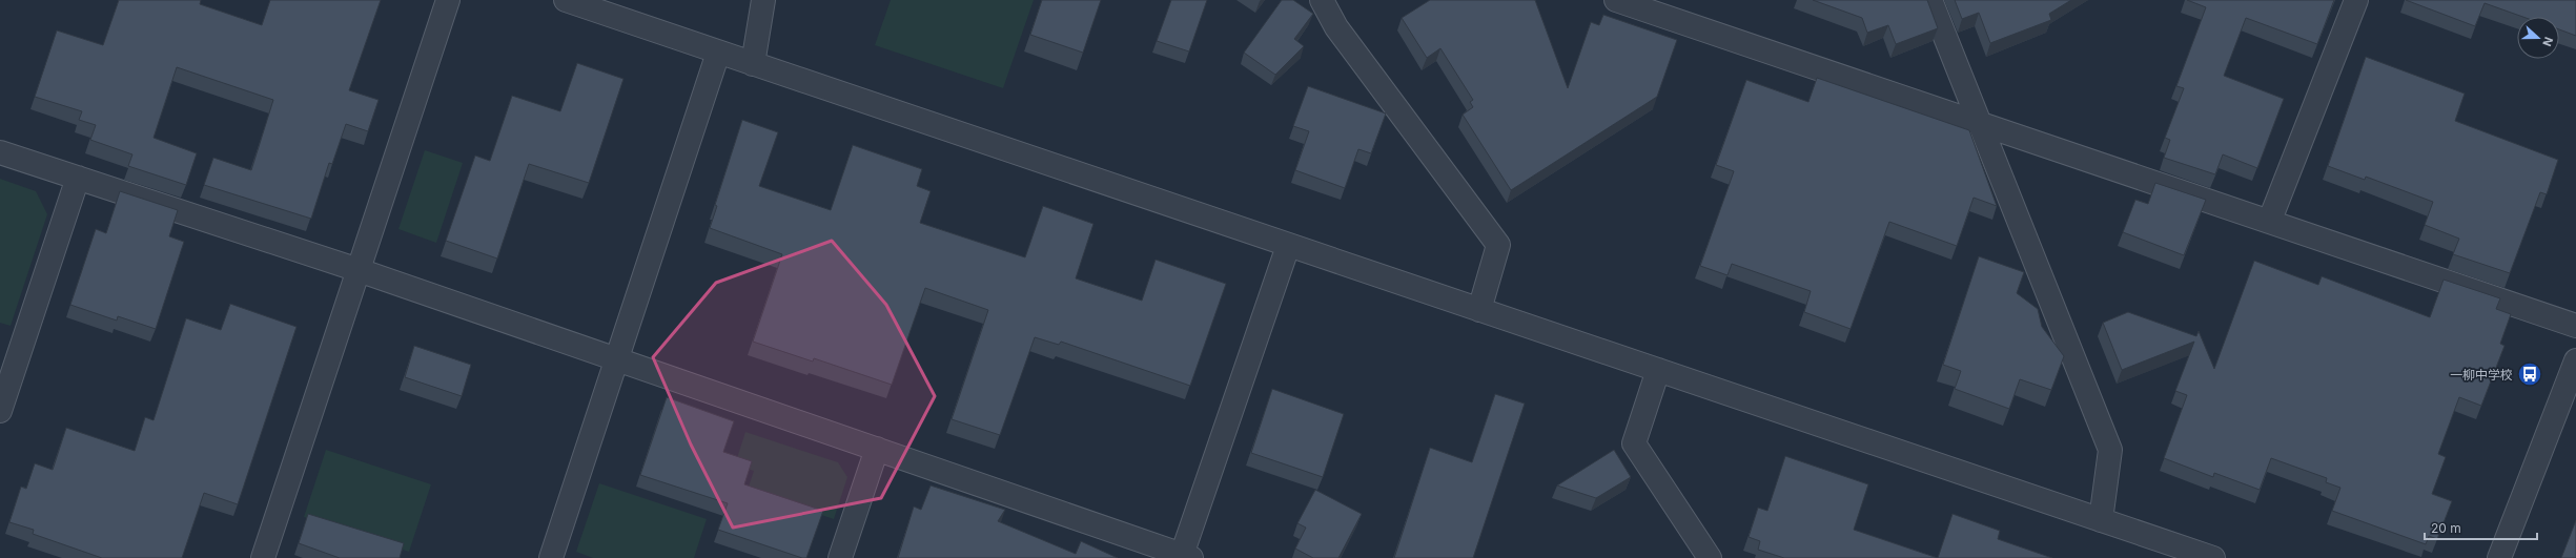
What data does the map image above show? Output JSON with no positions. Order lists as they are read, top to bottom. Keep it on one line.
{"places":{"bus stop":["一柳中学校"]},"scale_bar":"20 m","north":"right"}
